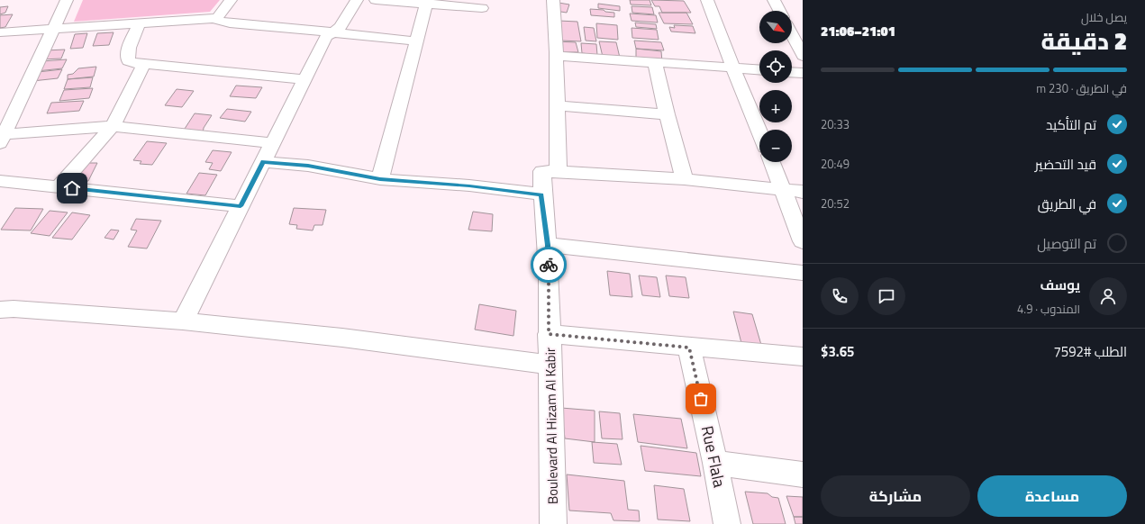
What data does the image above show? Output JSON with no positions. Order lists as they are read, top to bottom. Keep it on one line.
{"streets":{"street":["Boulevard Al Hizam Al Kabir","Rue Flala"]},"north":"bottom right","page":{"heading":["2 دقيقة","يصل خلال","21:01–21:06"],"panel":["يوسف","المندوب · 4.9","الطلب #7592","$3.65"],"map_buttons":["+","−"],"bar":"في الطريق · 230 m","list":[["تم التأكيد","20:33"],["قيد التحضير","20:49"],["في الطريق","20:52"],"تم التوصيل"],"buttons":["مساعدة","مشاركة"]}}
